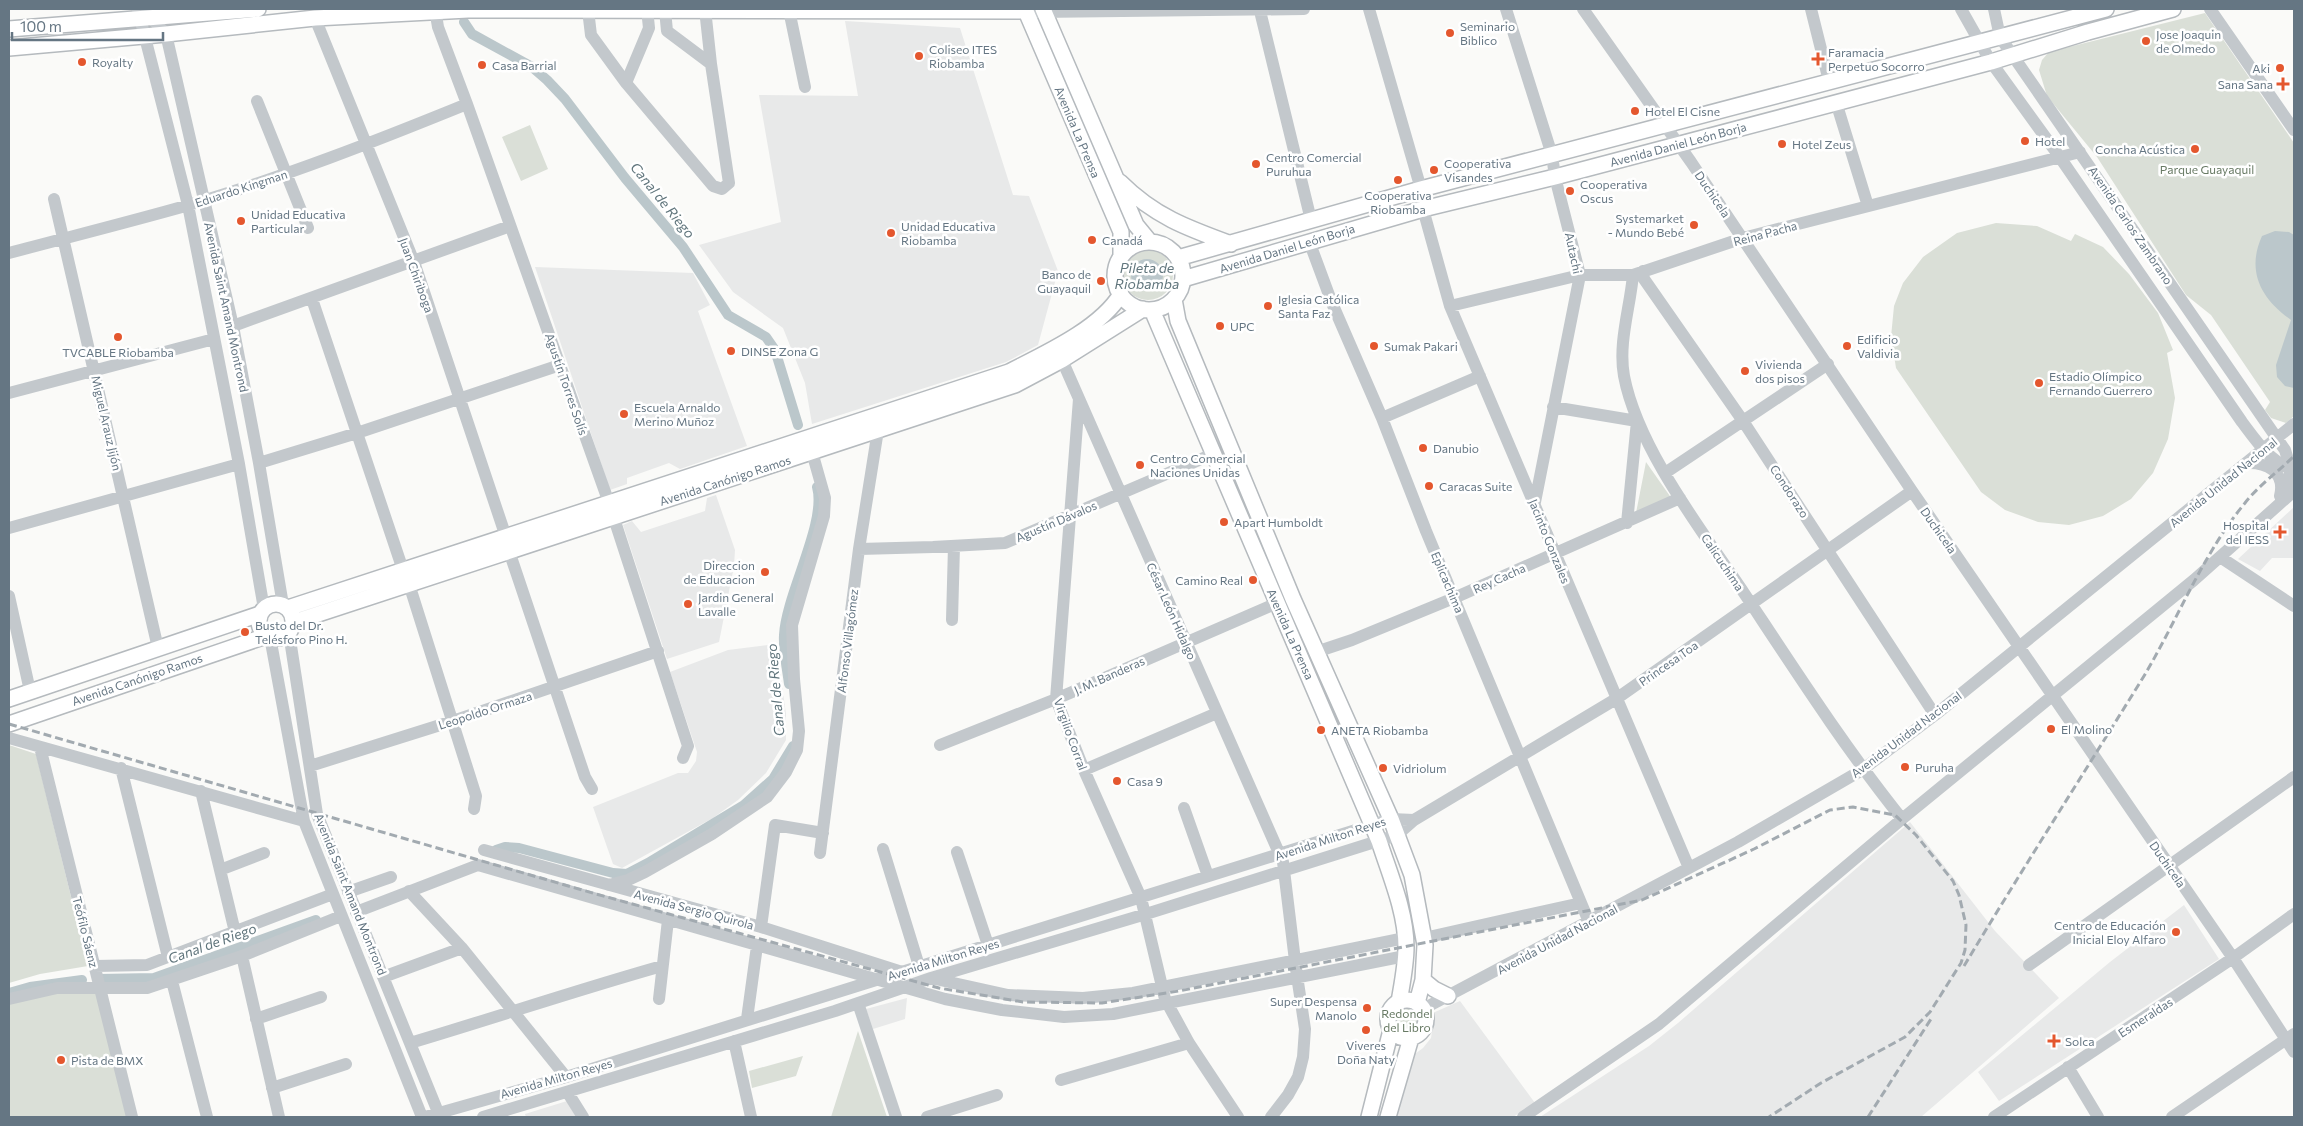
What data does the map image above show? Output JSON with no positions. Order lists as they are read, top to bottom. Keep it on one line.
{"streets":{"main road":["Avenida La Prensa","Avenida Daniel León Borja","Avenida Canónigo Ramos"],"street":["Eduardo Kingman","Duchicela","Avenida Carlos Zambrano","Reina Pacha","Autachi","Juan Chiriboga","Avenida Saint Amand Montrond","Agustín Torres Solís","Miguel Arauz Jijón","Avenida Unidad Nacional","Condorazo","Agustín Dávalos","Jacinto Gonzales","Calicuchima","Rey Cacha","Eplicachima","César León Hidalgo","Alfonso Villagómez","Princesa Toa","J. M. Banderas","Leopoldo Ormaza","Virgilio Corral","Avenida Milton Reyes","Avenida Sergio Quirola","Teófilo Sáenz","Esmeraldas"]},"crossings":[["Avenida La Prensa","Avenida Daniel León Borja"],["Avenida La Prensa","Avenida Canónigo Ramos"],["Avenida La Prensa","Avenida Unidad Nacional"],["Avenida La Prensa","Agustín Dávalos"],["Avenida La Prensa","Rey Cacha"],["Avenida La Prensa","J. M. Banderas"],["Avenida La Prensa","Avenida Milton Reyes"],["Avenida Daniel León Borja","Duchicela"],["Avenida Daniel León Borja","Avenida Carlos Zambrano"],["Avenida Daniel León Borja","Autachi"],["Avenida Daniel León Borja","Avenida Canónigo Ramos"],["Avenida Daniel León Borja","Jacinto Gonzales"],["Avenida Daniel León Borja","Eplicachima"],["Eduardo Kingman","Juan Chiriboga"],["Eduardo Kingman","Avenida Saint Amand Montrond"],["Eduardo Kingman","Agustín Torres Solís"],["Eduardo Kingman","Miguel Arauz Jijón"],["Duchicela","Reina Pacha"],["Duchicela","Avenida Unidad Nacional"],["Duchicela","Princesa Toa"],["Duchicela","Esmeraldas"],["Avenida Carlos Zambrano","Reina Pacha"],["Avenida Carlos Zambrano","Avenida Unidad Nacional"],["Reina Pacha","Autachi"],["Reina Pacha","Condorazo"],["Reina Pacha","Jacinto Gonzales"],["Reina Pacha","Calicuchima"],["Autachi","Jacinto Gonzales"],["Juan Chiriboga","Avenida Canónigo Ramos"],["Juan Chiriboga","Leopoldo Ormaza"],["Avenida Saint Amand Montrond","Avenida Canónigo Ramos"],["Avenida Saint Amand Montrond","Leopoldo Ormaza"],["Avenida Saint Amand Montrond","Avenida Milton Reyes"],["Agustín Torres Solís","Avenida Canónigo Ramos"],["Agustín Torres Solís","Leopoldo Ormaza"],["Miguel Arauz Jijón","Avenida Canónigo Ramos"],["Avenida Canónigo Ramos","César León Hidalgo"],["Avenida Canónigo Ramos","Alfonso Villagómez"],["Avenida Unidad Nacional","Condorazo"],["Avenida Unidad Nacional","Jacinto Gonzales"],["Avenida Unidad Nacional","Calicuchima"],["Avenida Unidad Nacional","Eplicachima"],["Condorazo","Calicuchima"],["Condorazo","Princesa Toa"],["Agustín Dávalos","César León Hidalgo"],["Agustín Dávalos","Alfonso Villagómez"],["Agustín Dávalos","Virgilio Corral"],["Jacinto Gonzales","Rey Cacha"],["Jacinto Gonzales","Princesa Toa"],["Calicuchima","Rey Cacha"],["Calicuchima","Princesa Toa"],["Rey Cacha","Eplicachima"],["Eplicachima","Princesa Toa"],["César León Hidalgo","J. M. Banderas"],["César León Hidalgo","Virgilio Corral"],["César León Hidalgo","Avenida Milton Reyes"],["Princesa Toa","Avenida Milton Reyes"],["J. M. Banderas","Virgilio Corral"],["Virgilio Corral","Avenida Milton Reyes"],["Virgilio Corral","Avenida Sergio Quirola"],["Avenida Milton Reyes","Avenida Sergio Quirola"]],"water":["Canal de Riego","Pileta de Riobamba"],"parks":["Parque Guayaquil","Redondel del Libro"],"places":{"other":["Seminario Biblico","Jose Joaquin de Olmedo","Coliseo ITES Riobamba","Royalty","Casa Barrial","Aki","Hotel El Cisne","Hotel","Hotel Zeus","Concha Acústica","Centro Comercial Puruhua","Cooperativa Visandes","Cooperativa Riobamba","Cooperativa Oscus","Unidad Educativa Particular","Systemarket - Mundo Bebé","Unidad Educativa Riobamba","Canadá","Banco de Guayaquil","Iglesia Católica Santa Faz","UPC","TVCABLE Riobamba","Sumak Pakari","Edificio Valdivia","DINSE Zona G","Vivienda dos pisos","Estadio Olímpico Fernando Guerrero","Escuela Arnaldo Merino Muñoz","Danubio","Centro Comercial Naciones Unidas","Caracas Suite","Apart Humboldt","Direccion de Educacion","Camino Real","Jardin General Lavalle","Busto del Dr. Telésforo Pino H.","El Molino","ANETA Riobamba","Puruha","Vidriolum","Casa 9","Centro de Educación Inicial Eloy Alfaro","Super Despensa Manolo","Viveres Doña Naty","Pista de BMX"],"health":["Faramacia Perpetuo Socorro","Sana Sana","Hospital del IESS","Solca"]},"scale_bar":"100 m"}
